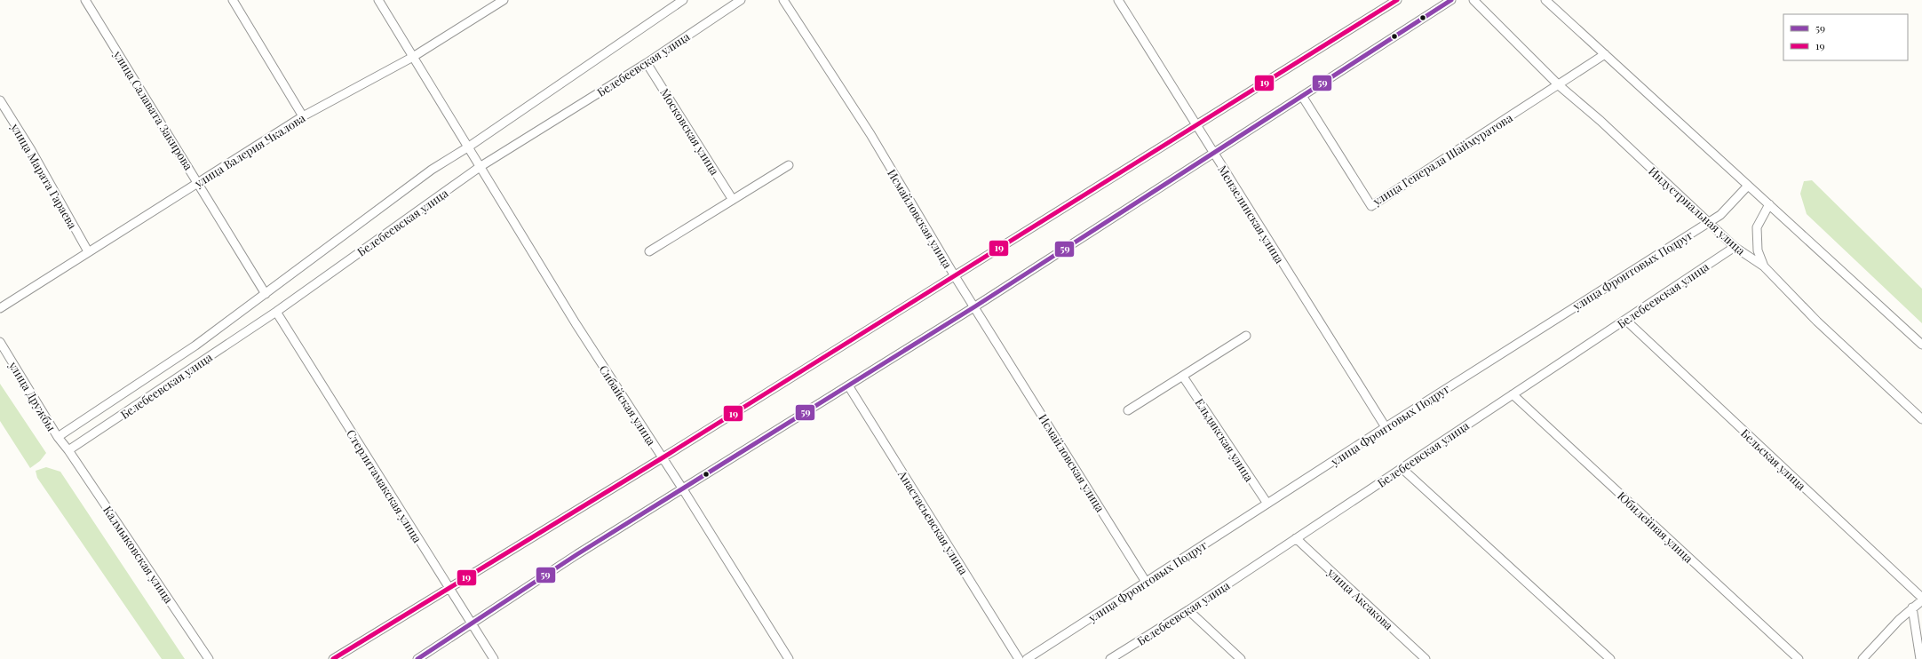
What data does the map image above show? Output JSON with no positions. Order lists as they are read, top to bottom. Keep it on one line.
{"streets":{"street":["Белебеевская улица","улица Салавата Закирова","Московская улица","улица Валерия Чкалова","улица Генерала Шаймуратова","улица Марата Гараева","Индустриальная улица","Мензелинская улица","Исмайловская улица","улица Фронтовых Подруг","улица Дружбы","Сибайская улица","Ельдякская улица","Бельская улица","Стерлитамакская улица","Анастасьевская улица","Юбилейная улица","Калмыковская улица","улица Аксакова"]},"crossings":[["Белебеевская улица","улица Салавата Закирова"],["Белебеевская улица","Московская улица"],["Белебеевская улица","Индустриальная улица"],["Белебеевская улица","улица Дружбы"],["Белебеевская улица","Сибайская улица"],["Белебеевская улица","Бельская улица"],["Белебеевская улица","Стерлитамакская улица"],["Белебеевская улица","Юбилейная улица"],["Белебеевская улица","Калмыковская улица"],["Белебеевская улица","улица Аксакова"],["улица Салавата Закирова","улица Валерия Чкалова"],["улица Валерия Чкалова","улица Марата Гараева"],["улица Валерия Чкалова","Сибайская улица"],["улица Генерала Шаймуратова","Индустриальная улица"],["Индустриальная улица","улица Фронтовых Подруг"],["Мензелинская улица","улица Фронтовых Подруг"],["Исмайловская улица","улица Фронтовых Подруг"],["улица Фронтовых Подруг","Ельдякская улица"],["улица Дружбы","Калмыковская улица"]],"lines":["transit line 59","transit line 19"],"legend":["59","19"]}
